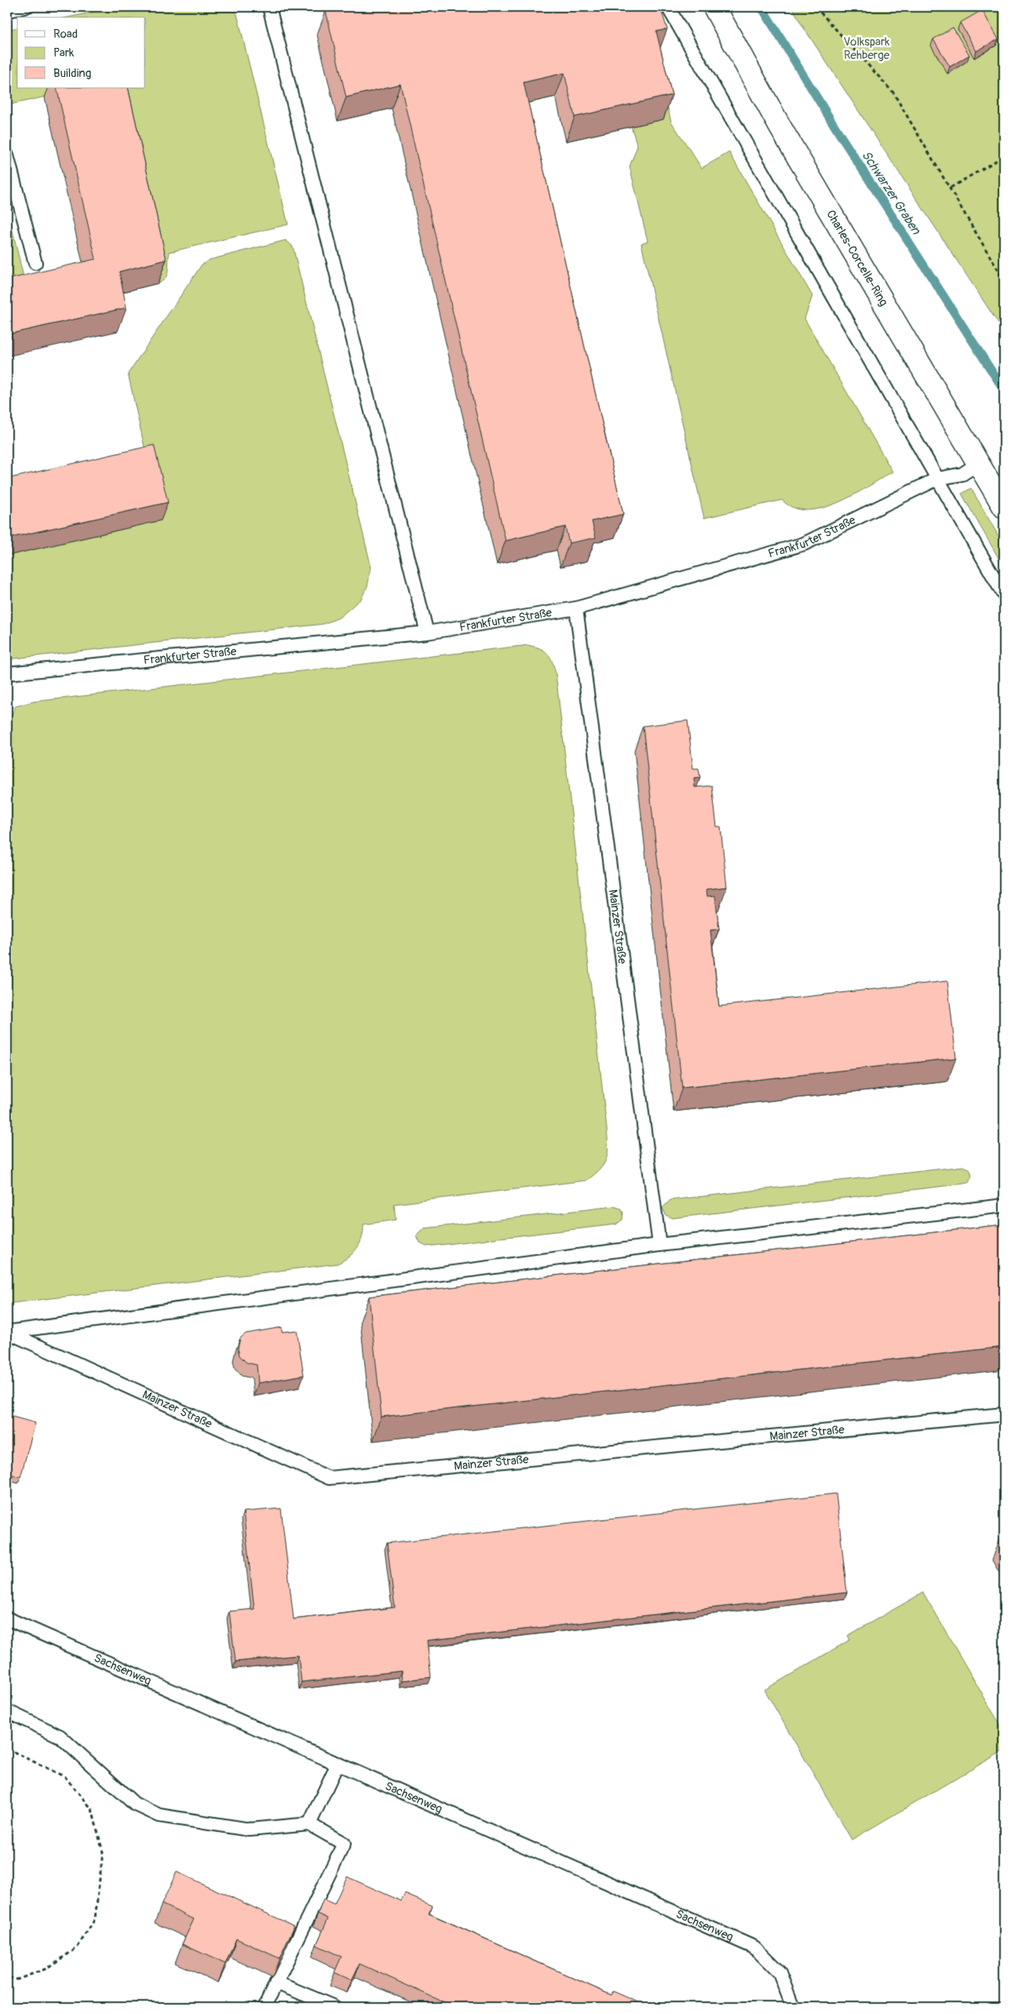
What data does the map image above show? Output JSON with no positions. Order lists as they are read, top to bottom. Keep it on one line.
{"streets":{"street":["Charles-Corcelle-Ring"],"lane":["Frankfurter Straße","Mainzer Straße","Sachsenweg"]},"crossings":[["Charles-Corcelle-Ring","Frankfurter Straße"],["Frankfurter Straße","Mainzer Straße"]],"water":["Schwarzer Graben"],"parks":["Volkspark Rehberge"],"legend":["Road","Park","Building"]}
